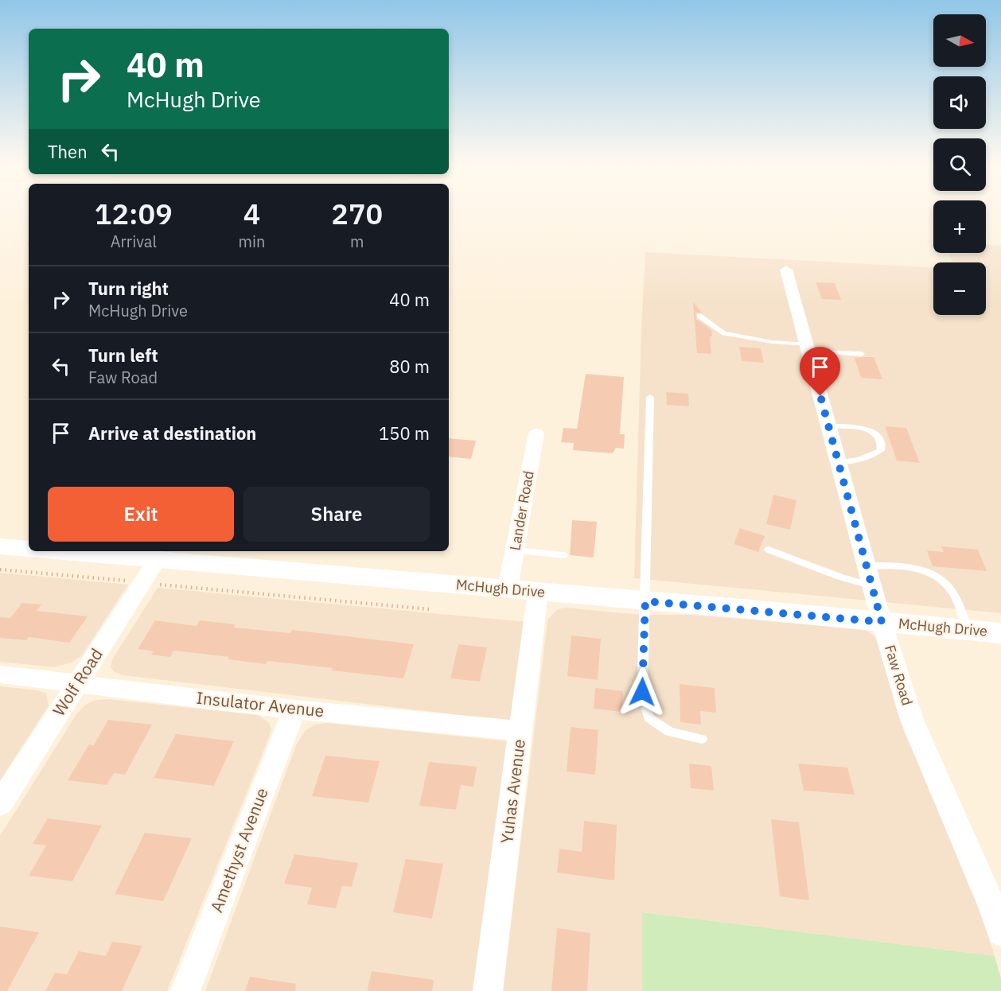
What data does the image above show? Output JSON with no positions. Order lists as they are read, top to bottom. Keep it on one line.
{"streets":{"street":["Lander Road","McHugh Drive","Faw Road","Wolf Road","Insulator Avenue","Yuhas Avenue","Amethyst Avenue"]},"crossings":[["Lander Road","McHugh Drive"],["McHugh Drive","Faw Road"],["McHugh Drive","Wolf Road"],["McHugh Drive","Yuhas Avenue"],["Wolf Road","Insulator Avenue"],["Insulator Avenue","Yuhas Avenue"],["Insulator Avenue","Amethyst Avenue"]],"north":"right","page":{"map_buttons":["+","−"],"turn":["40 m","McHugh Drive"],"then":"Then","eta":["12:09","Arrival","4","min","270","m"],"list":[{"name":"Turn right","note":"McHugh Drive","value":"40 m"},{"name":"Turn left","note":"Faw Road","value":"80 m"},{"name":"Arrive at destination","value":"150 m"}],"buttons":["Exit","Share"]}}
